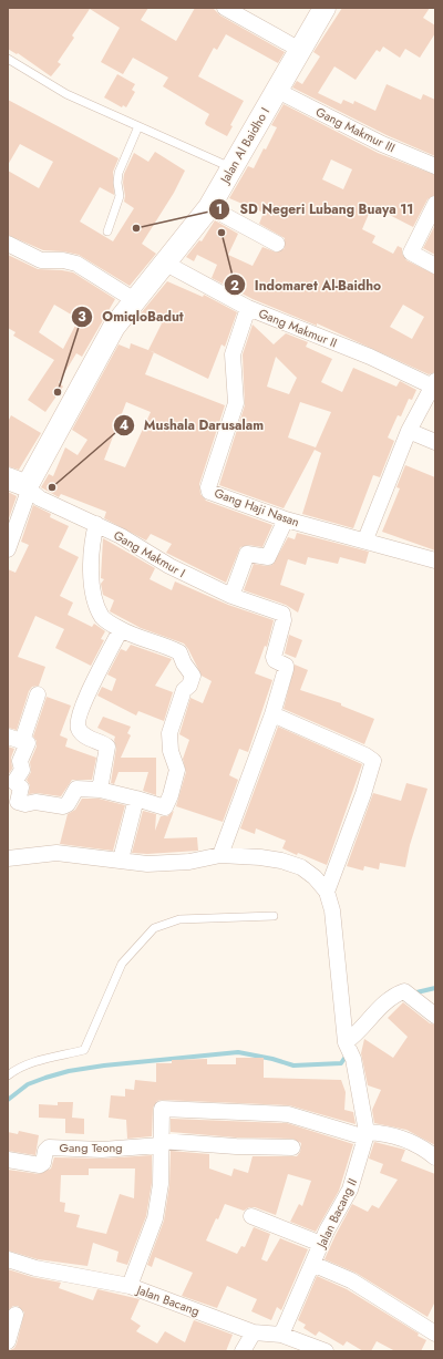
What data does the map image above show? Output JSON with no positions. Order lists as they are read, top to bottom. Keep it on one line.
{"streets":{"street":["Gang Makmur III","Jalan Al Baidho I","Gang Makmur II","Gang Haji Nasan","Gang Makmur I","Gang Teong","Jalan Bacang II","Jalan Bacang"]},"crossings":[["Gang Makmur III","Jalan Al Baidho I"],["Jalan Al Baidho I","Gang Makmur II"],["Jalan Al Baidho I","Gang Makmur I"],["Gang Makmur II","Gang Haji Nasan"],["Jalan Bacang II","Jalan Bacang"]],"places":["SD Negeri Lubang Buaya 11","Indomaret Al-Baidho","OmiqloBadut","Mushala Darusalam"]}
